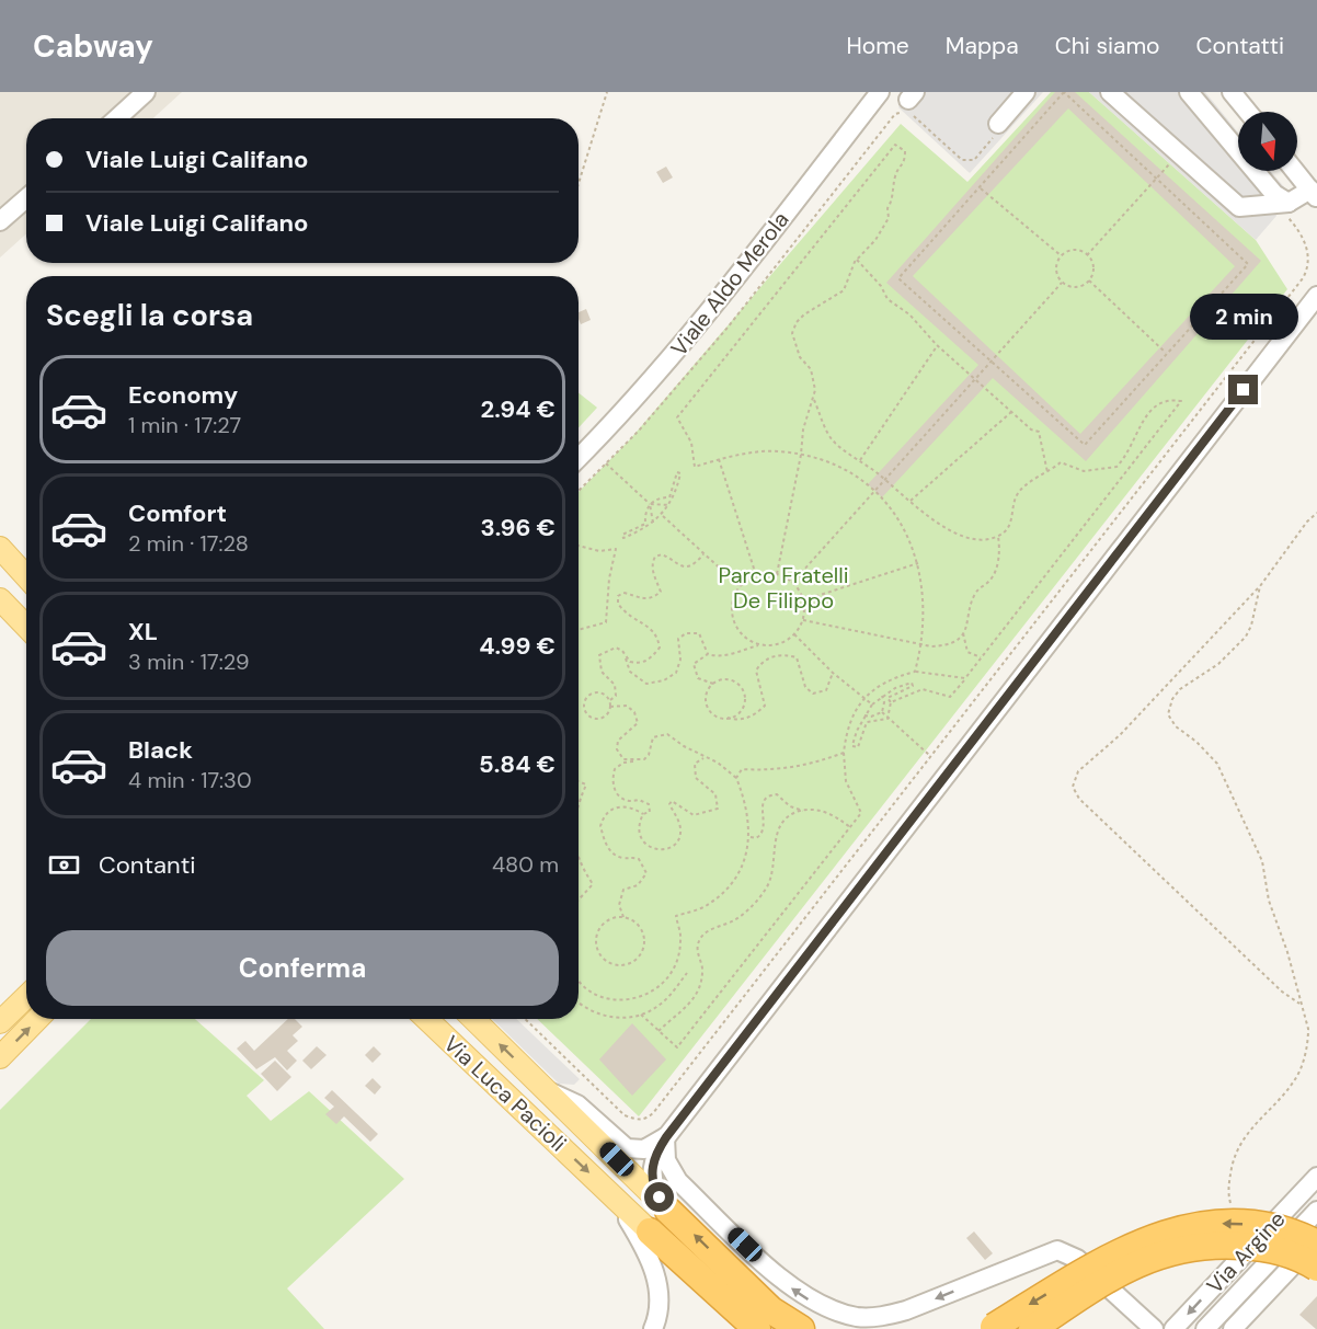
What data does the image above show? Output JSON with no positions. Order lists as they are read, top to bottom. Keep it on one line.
{"streets":{"main road":["Via Luca Pacioli"],"street":["Viale Aldo Merola","Via Argine"]},"parks":["Parco Fratelli De Filippo"],"north":"bottom","page":{"header":"Cabway","nav":["Home","Mappa","Chi siamo","Contatti"],"banner":["Viale Luigi Califano","Viale Luigi Califano"],"heading":"Scegli la corsa","bubble":"2 min","list":[{"name":"Economy","note":"1 min · 17:27","value":"2.94 €"},{"name":"Comfort","note":"2 min · 17:28","value":"3.96 €"},{"name":"XL","note":"3 min · 17:29","value":"4.99 €"},{"name":"Black","note":"4 min · 17:30","value":"5.84 €"}],"pay":["Contanti","480 m"],"buttons":"Conferma"}}
